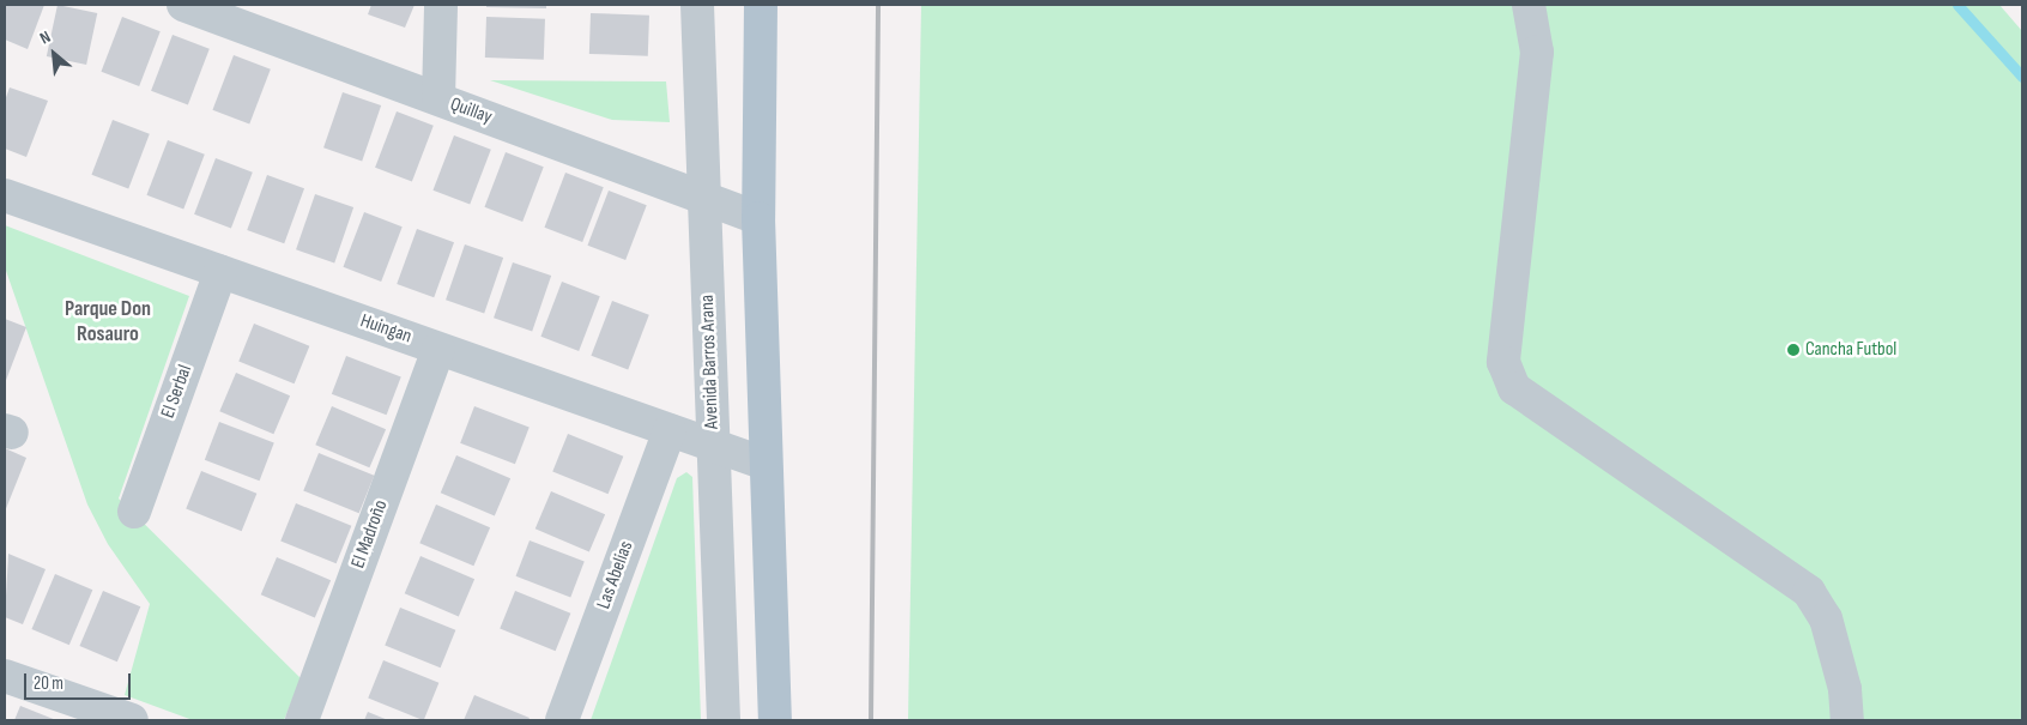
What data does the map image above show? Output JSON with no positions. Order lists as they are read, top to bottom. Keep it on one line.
{"streets":{"street":["Quillay","Huingan","Avenida Barros Arana","El Serbal","El Madroño","Las Abelias"]},"crossings":[["Quillay","Avenida Barros Arana"],["Huingan","Avenida Barros Arana"],["Huingan","El Serbal"],["Huingan","El Madroño"],["Huingan","Las Abelias"]],"districts":["Parque Don Rosauro"],"places":["Cancha Futbol"],"scale_bar":"20 m","north":"top left"}
